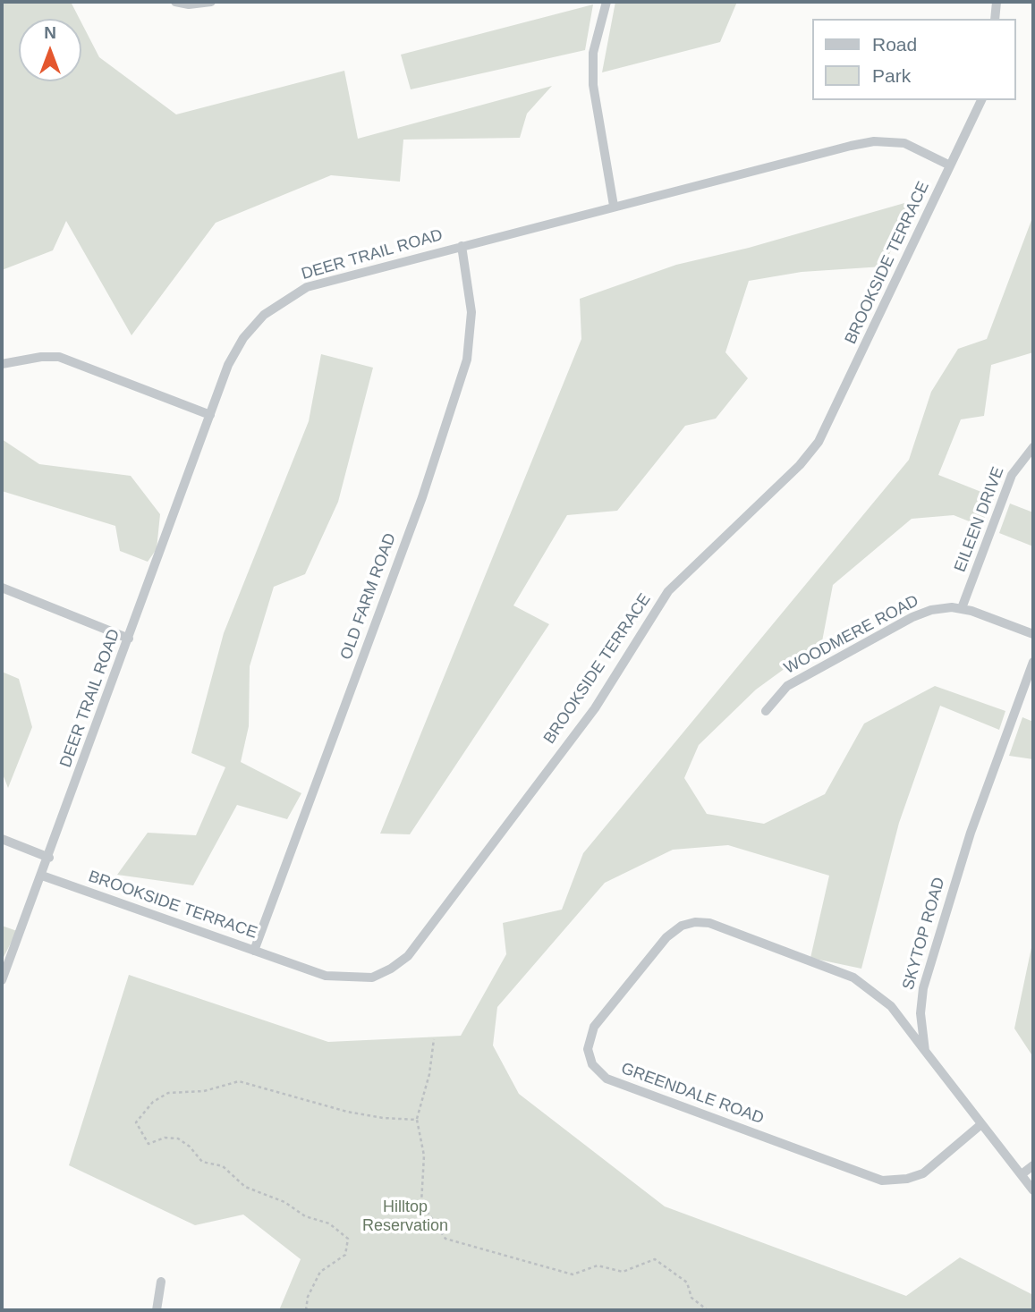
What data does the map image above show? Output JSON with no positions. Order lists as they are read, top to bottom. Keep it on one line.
{"streets":{"street":["DEER TRAIL ROAD","BROOKSIDE TERRACE","EILEEN DRIVE","OLD FARM ROAD","WOODMERE ROAD","SKYTOP ROAD","GREENDALE ROAD"]},"crossings":[["DEER TRAIL ROAD","BROOKSIDE TERRACE"],["DEER TRAIL ROAD","OLD FARM ROAD"],["BROOKSIDE TERRACE","OLD FARM ROAD"],["EILEEN DRIVE","WOODMERE ROAD"],["SKYTOP ROAD","GREENDALE ROAD"]],"parks":["Hilltop Reservation"],"legend":["Road","Park"],"north":"top"}
